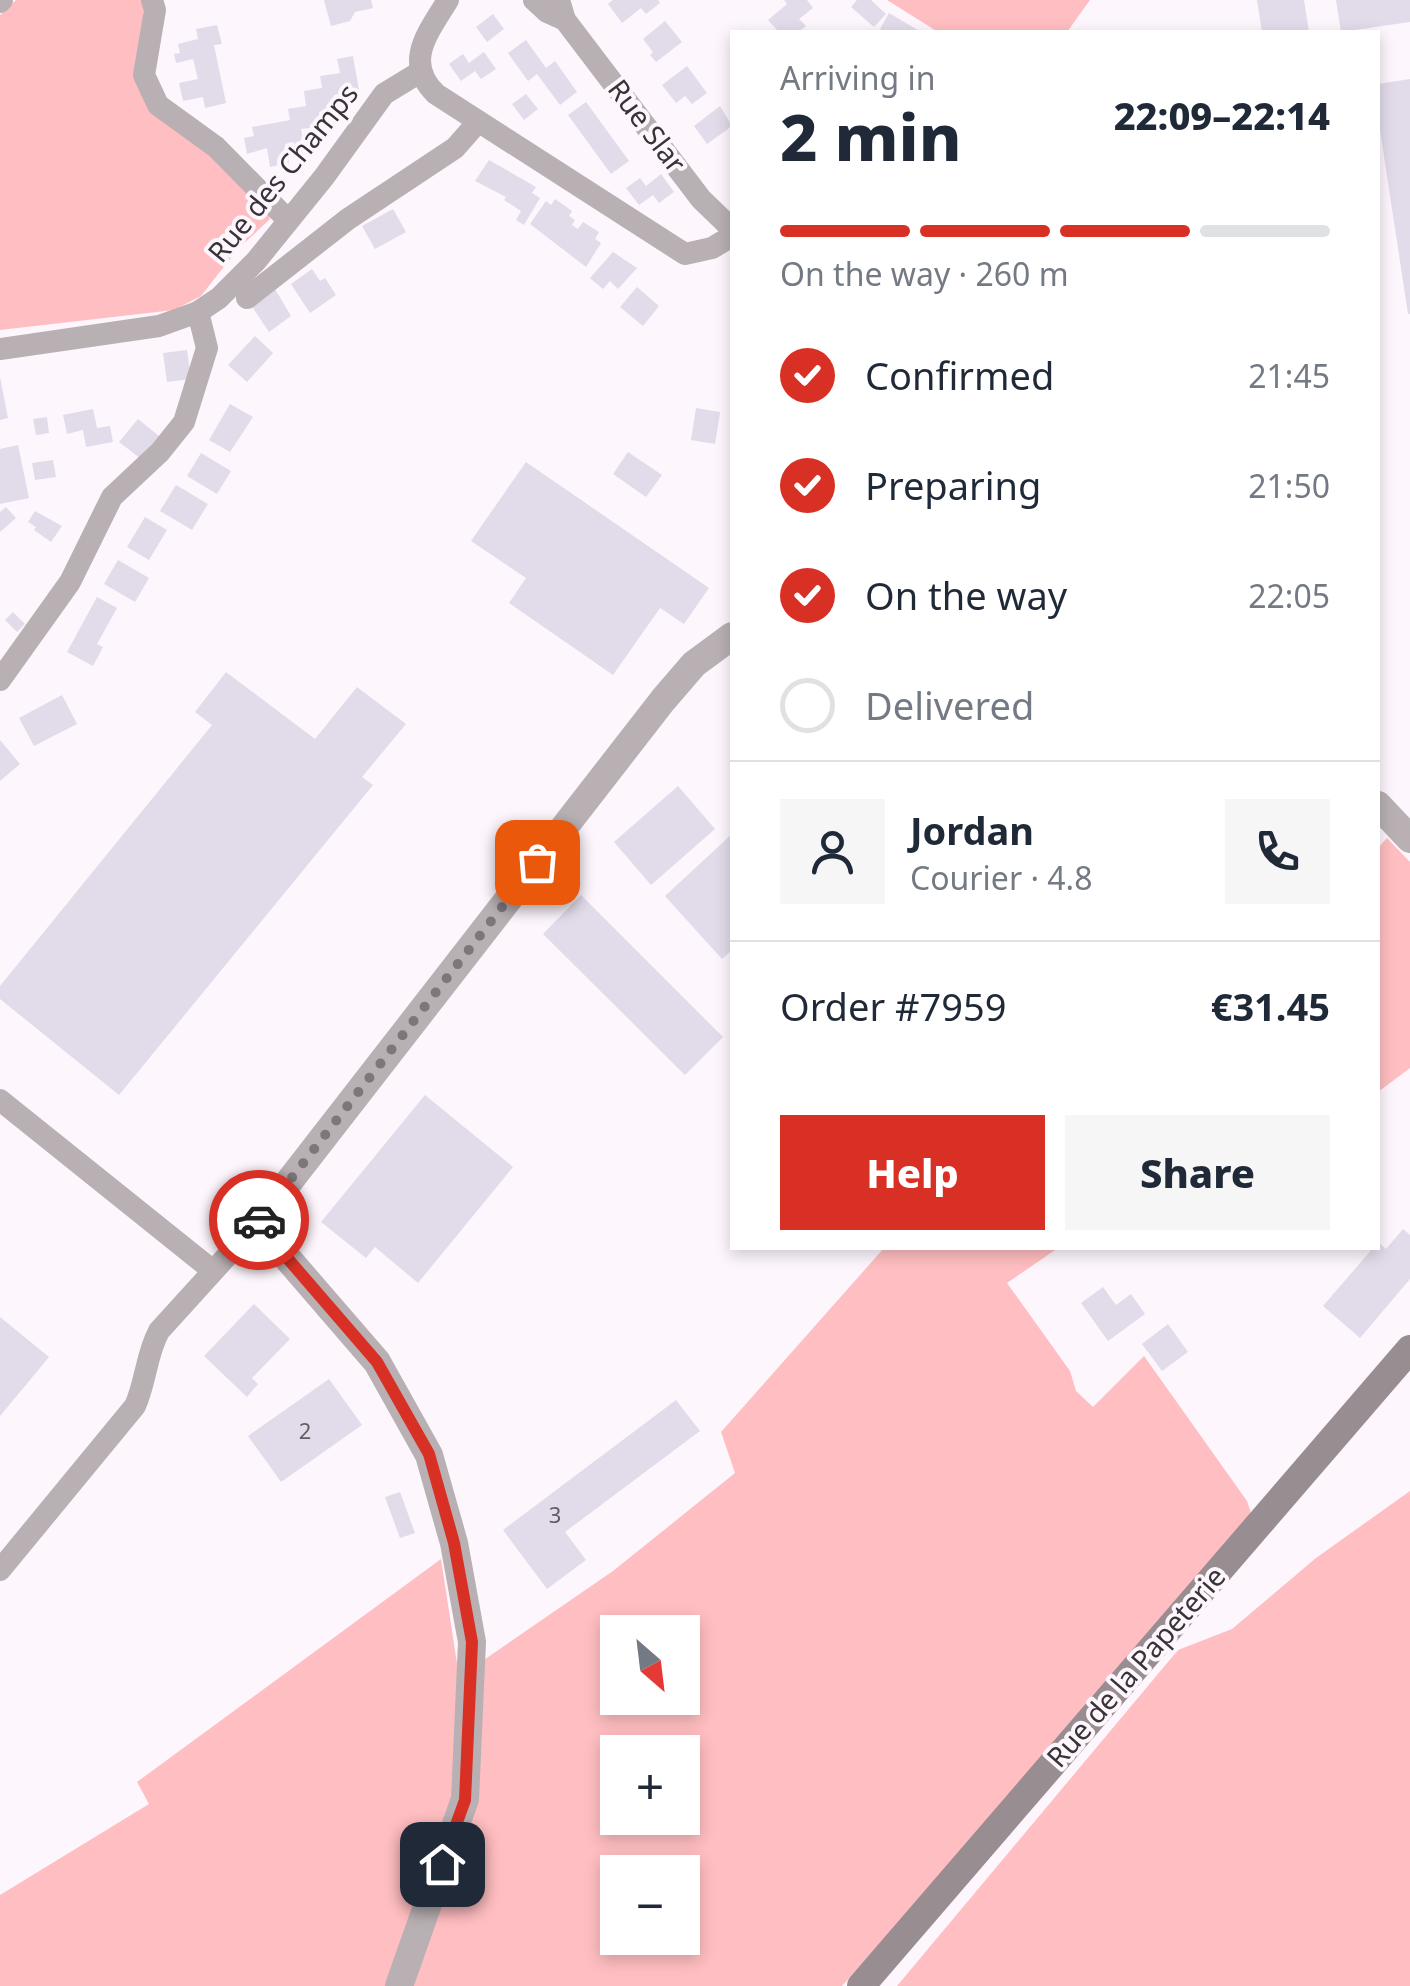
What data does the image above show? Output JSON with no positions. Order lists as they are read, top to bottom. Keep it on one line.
{"streets":{"main road":["Rue de la Papeterie"],"street":["Rue Slar","Rue des Champs"]},"house_numbers":["2","3"],"north":"bottom right","page":{"heading":["2 min","Arriving in","22:09–22:14"],"panel":["Jordan","Courier · 4.8","Order #7959","€31.45"],"bar":"On the way · 260 m","list":[["Confirmed","21:45"],["Preparing","21:50"],["On the way","22:05"],"Delivered"],"buttons":["Help","Share"],"map_buttons":["+","−"]}}
